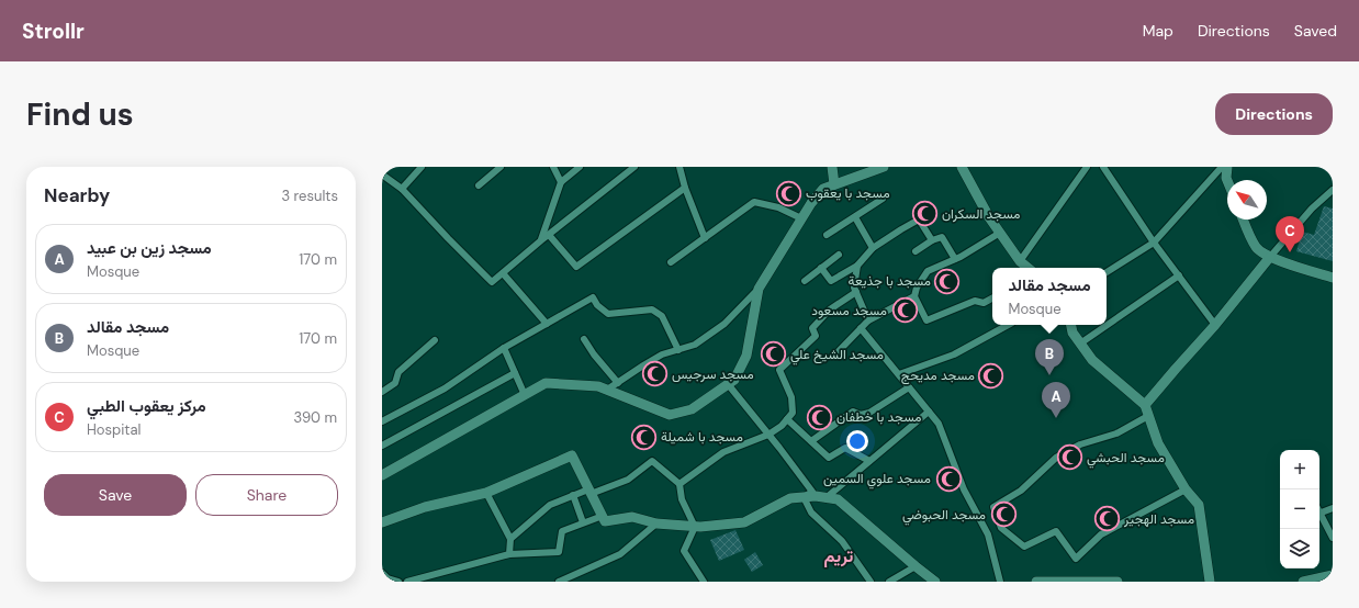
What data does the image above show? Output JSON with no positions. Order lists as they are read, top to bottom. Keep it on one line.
{"districts":["تريم"],"places":{"mosque":["مسجد با يعقوب","مسجد السكران","مسجد با جذيعة","مسجد مسعود","مسجد الشيخ علي","مسجد سرجيس","مسجد مديحج","مسجد با خطفان","مسجد با شميلة","مسجد الحبشي","مسجد علوي السمين","مسجد الحبوضي","مسجد الهجير"]},"north":"top left","page":{"header":"Strollr","nav":["Map","Directions","Saved"],"buttons":["Directions",["Save","Share"]],"title":"Find us","heading":["Nearby","3 results"],"pins":["C","B","A"],"list":[{"mark":"A","name":"مسجد زين بن عبيد","note":"Mosque","value":"170 m"},{"mark":"B","name":"مسجد مقالد","note":"Mosque","value":"170 m"},{"mark":"C","name":"مركز يعقوب الطبي","note":"Hospital","value":"390 m"}],"popup":["مسجد مقالد","Mosque"],"map_buttons":["+","−"]}}
